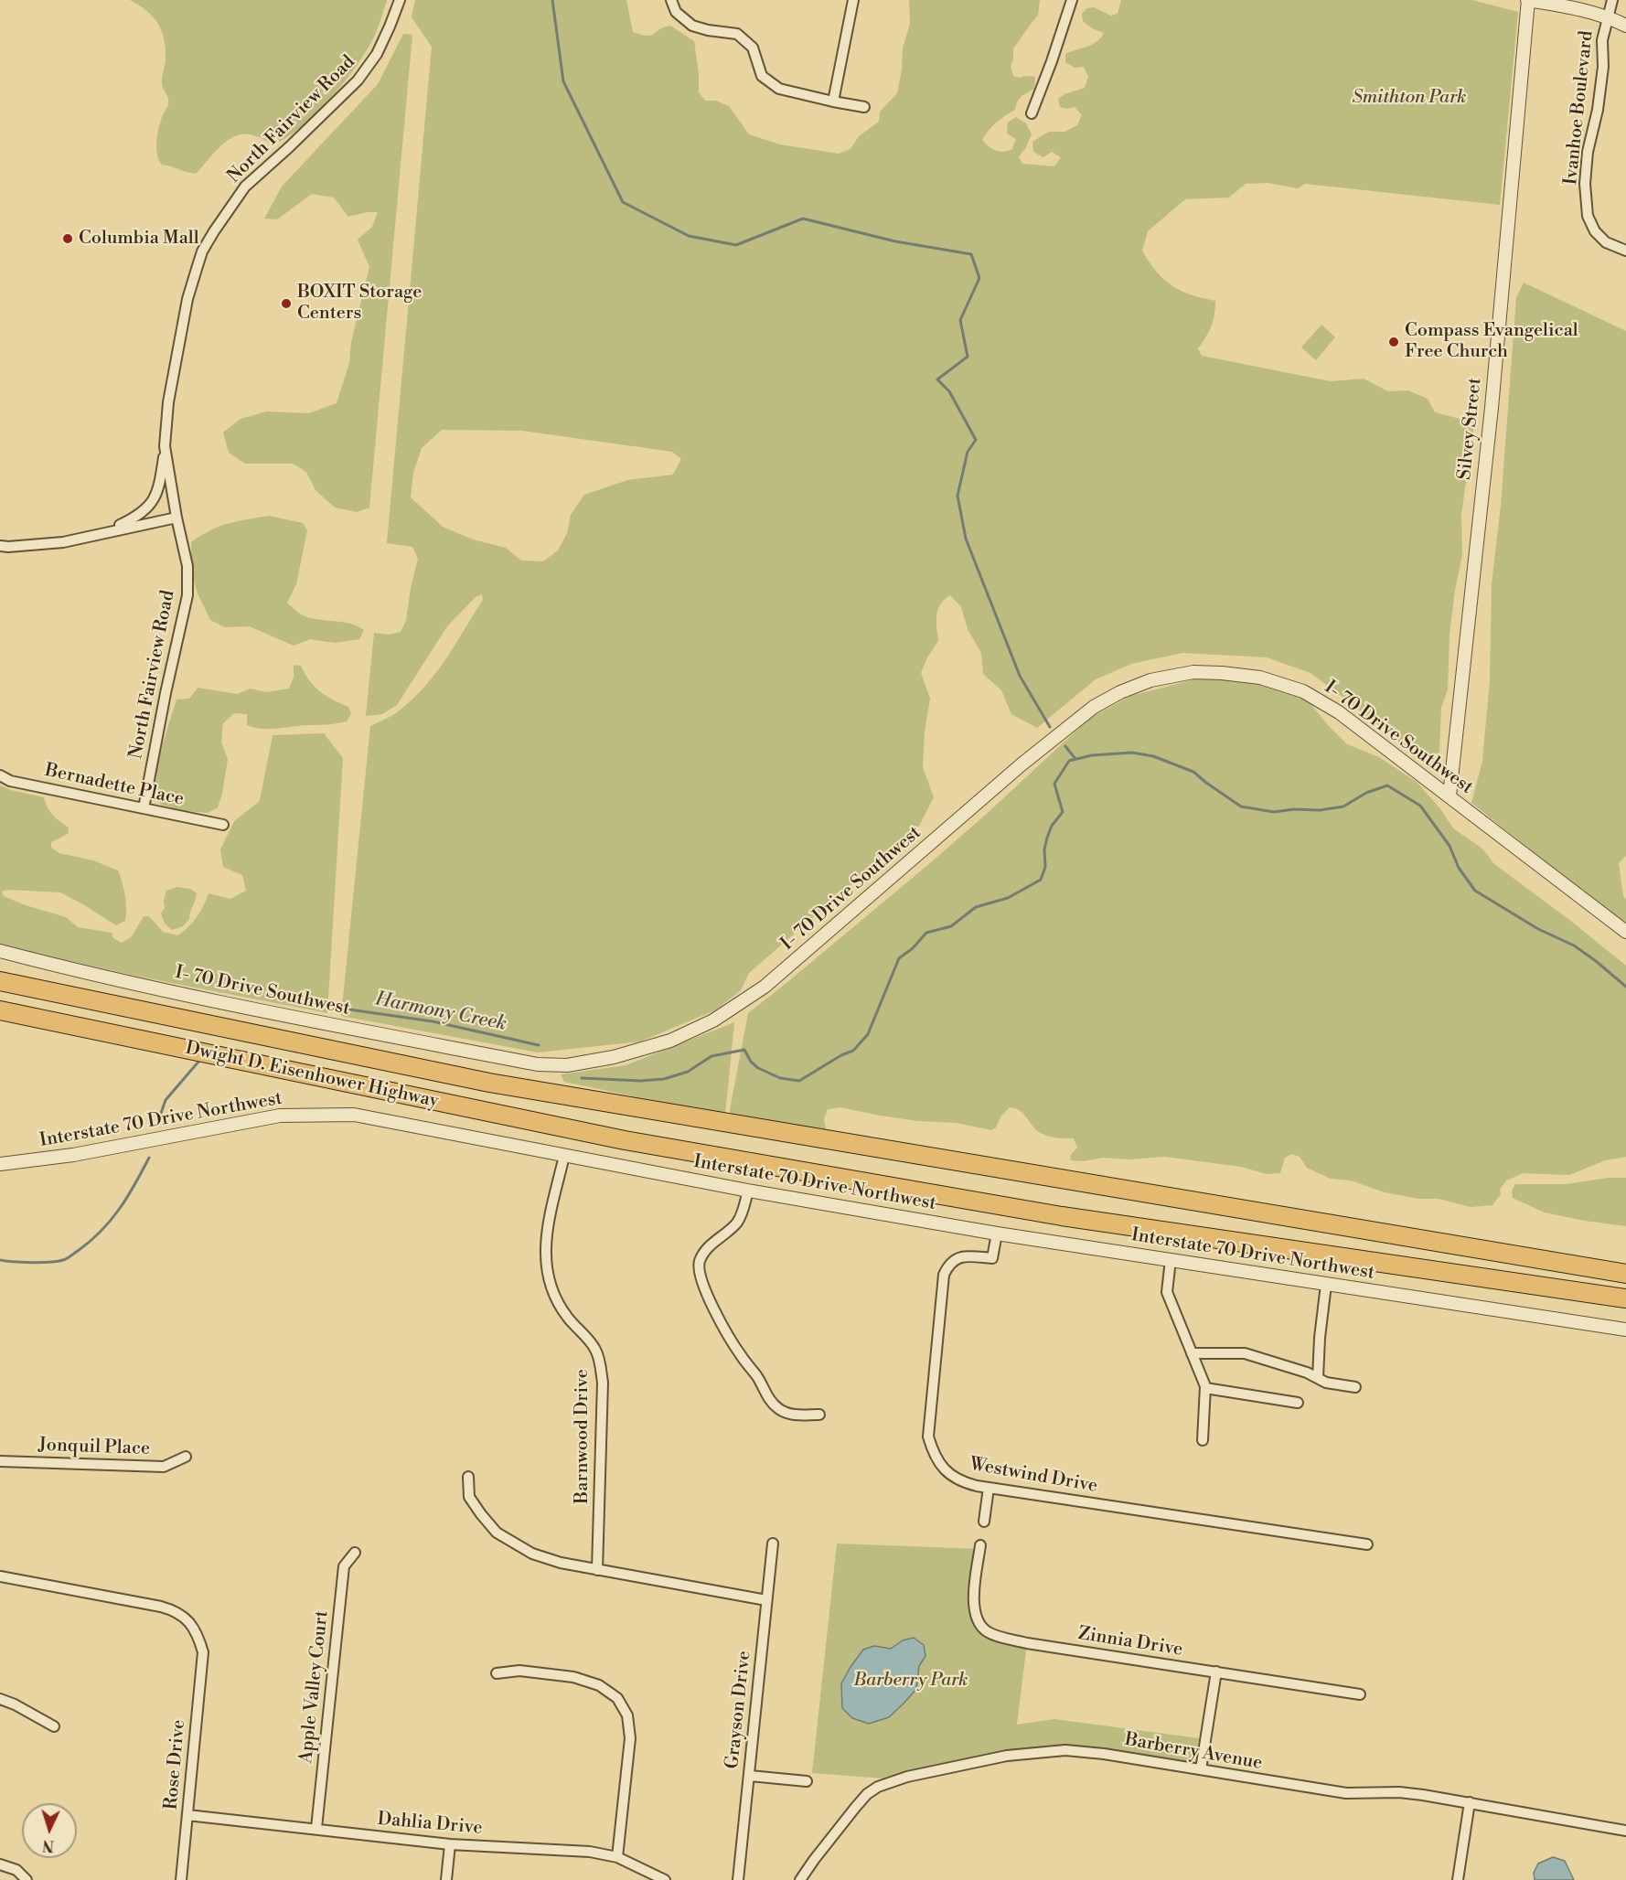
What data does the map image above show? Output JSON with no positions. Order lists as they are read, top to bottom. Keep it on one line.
{"streets":{"highway":["Dwight D. Eisenhower Highway"],"street":["Ivanhoe Boulevard","North Fairview Road","Silvey Street","I- 70 Drive Southwest","Bernadette Place","Interstate 70 Drive Northwest","Barnwood Drive","Jonquil Place","Westwind Drive","Zinnia Drive","Apple Valley Court","Grayson Drive","Barberry Avenue","Rose Drive","Dahlia Drive"]},"crossings":[["North Fairview Road","Bernadette Place"],["Silvey Street","I- 70 Drive Southwest"],["Interstate 70 Drive Northwest","Barnwood Drive"],["Interstate 70 Drive Northwest","Westwind Drive"],["Apple Valley Court","Dahlia Drive"],["Rose Drive","Dahlia Drive"]],"water":["Harmony Creek"],"parks":["Smithton Park","Barberry Park"],"places":["Columbia Mall","BOXIT Storage Centers","Compass Evangelical Free Church"],"north":"bottom"}
